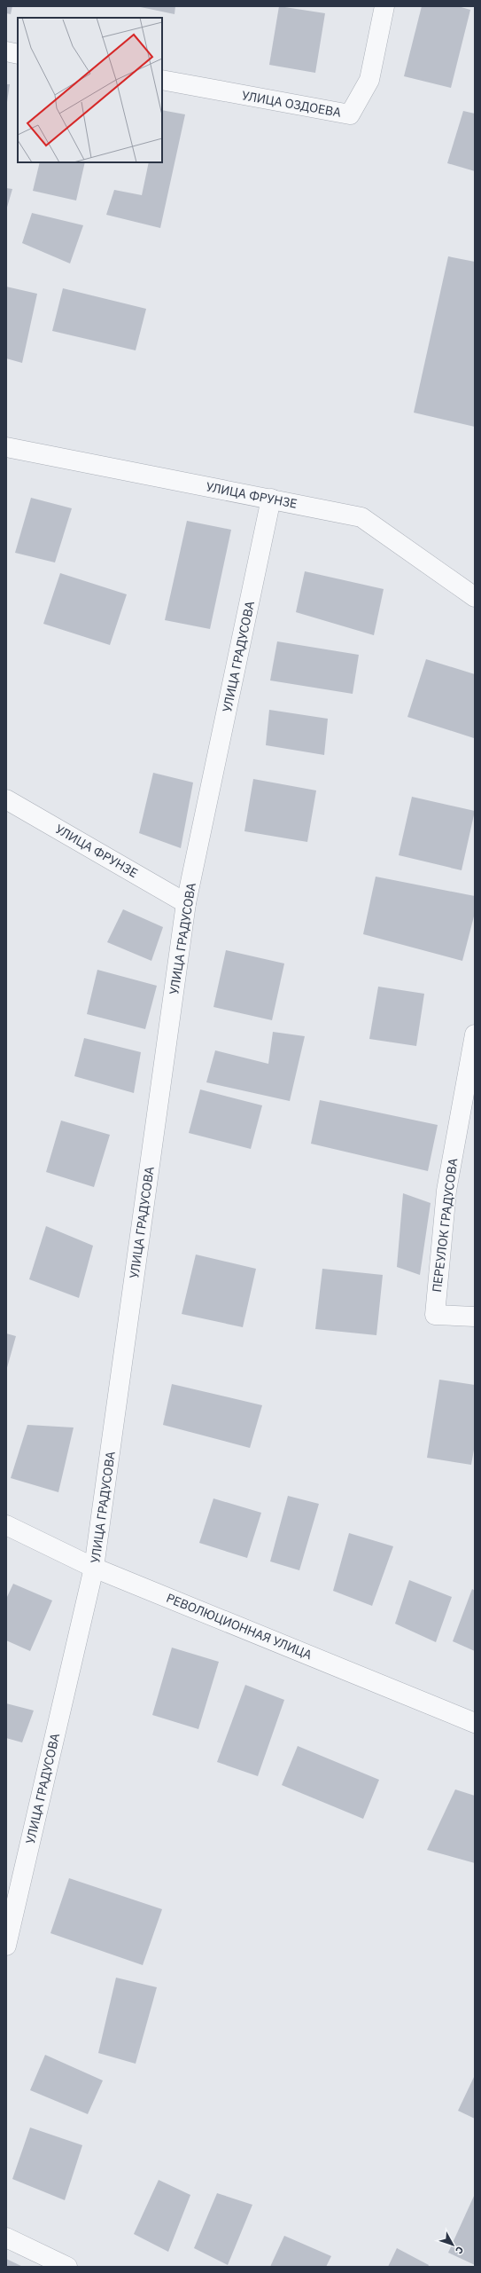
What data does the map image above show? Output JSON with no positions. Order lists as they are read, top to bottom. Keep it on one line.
{"streets":{"street":["УЛИЦА ОЗДОЕВА","УЛИЦА ФРУНЗЕ","УЛИЦА ГРАДУСОВА","ПЕРЕУЛОК ГРАДУСОВА","РЕВОЛЮЦИОННАЯ УЛИЦА"]},"crossings":[["УЛИЦА ФРУНЗЕ","УЛИЦА ГРАДУСОВА"],["УЛИЦА ГРАДУСОВА","РЕВОЛЮЦИОННАЯ УЛИЦА"]],"north":"bottom right"}
